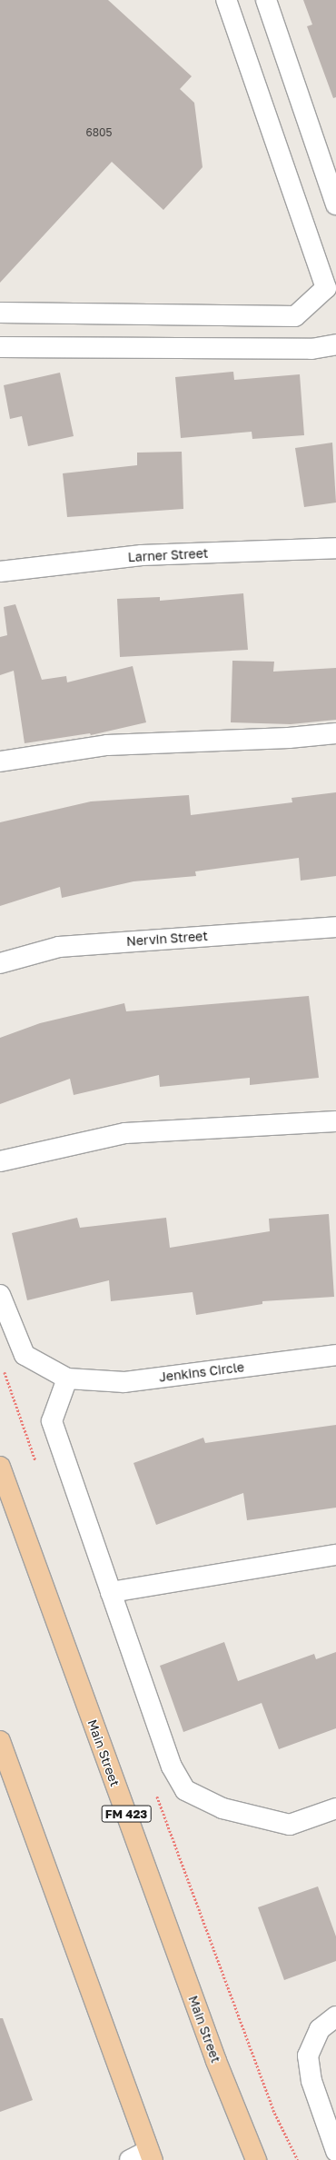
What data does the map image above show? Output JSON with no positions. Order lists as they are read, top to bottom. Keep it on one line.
{"streets":{"main road":["Main Street","FM 423"],"street":["Larner Street","Nervin Street","Jenkins Circle"]},"house_numbers":["6805"]}
